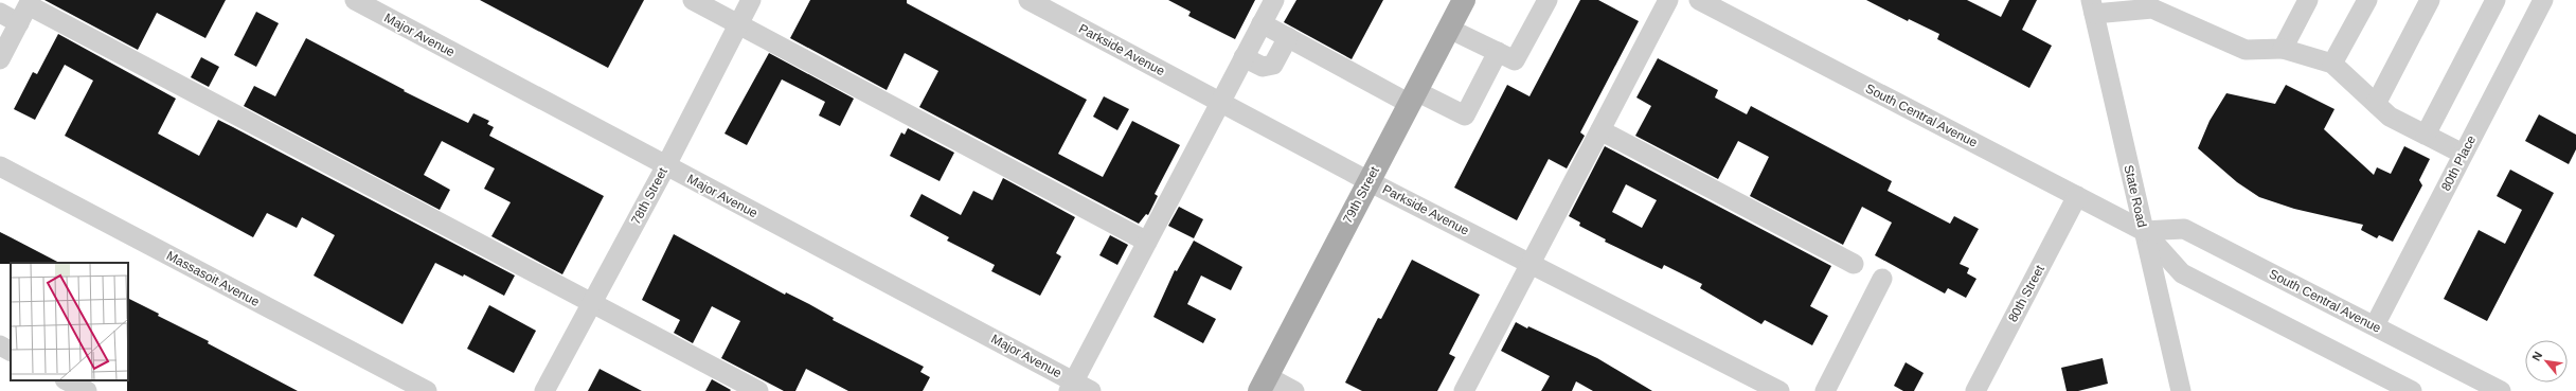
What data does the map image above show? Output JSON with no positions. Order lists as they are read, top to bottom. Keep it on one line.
{"streets":{"main road":["79th Street"],"street":["Major Avenue","Parkside Avenue","South Central Avenue","80th Place","78th Street","State Road","Massasoit Avenue","80th Street"]},"crossings":[["Major Avenue","78th Street"],["Parkside Avenue","79th Street"],["South Central Avenue","80th Place"],["South Central Avenue","State Road"],["South Central Avenue","80th Street"]],"north":"top left"}
